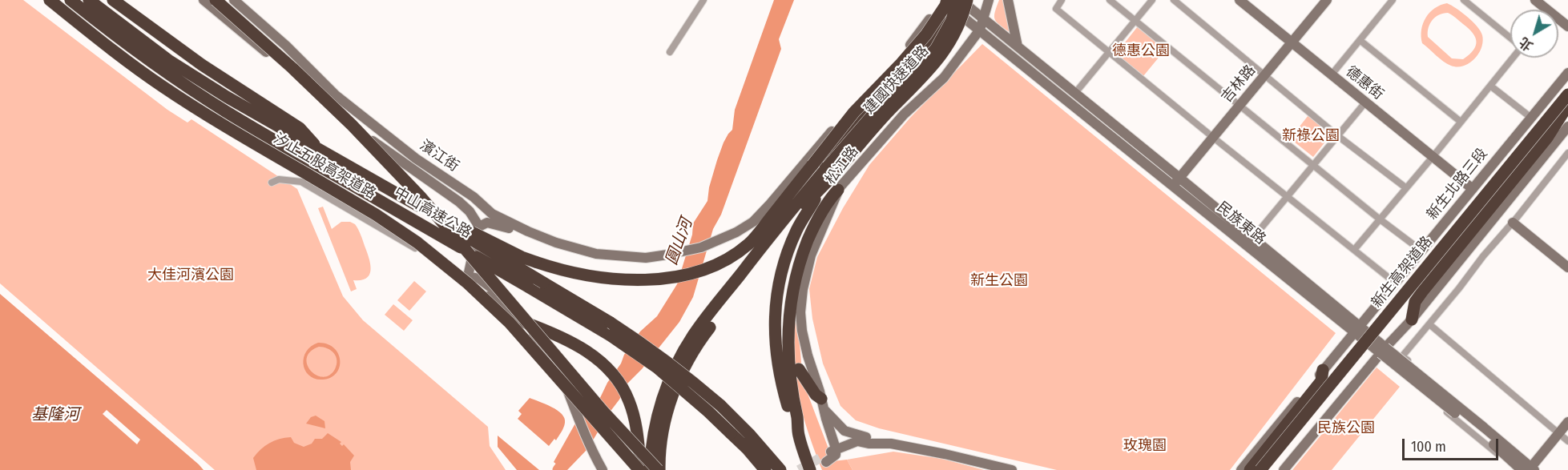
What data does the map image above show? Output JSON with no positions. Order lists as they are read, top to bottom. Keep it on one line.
{"streets":{"highway":["建國快速道路","汐止五股高架道路","中山高速公路","新生高架道路"],"street":["德惠街","吉林路","濱江街","松江路","新生北路三段","民族東路"]},"crossings":[["建國快速道路","民族東路"],["德惠街","吉林路"],["德惠街","新生北路三段"],["吉林路","民族東路"],["濱江街","松江路"],["松江路","民族東路"],["新生北路三段","民族東路"]],"water":["圓山河","基隆河"],"parks":["德惠公園","新祿公園","大佳河濱公園","新生公園","民族公園","玫瑰園"],"scale_bar":"100 m","north":"bottom left"}
